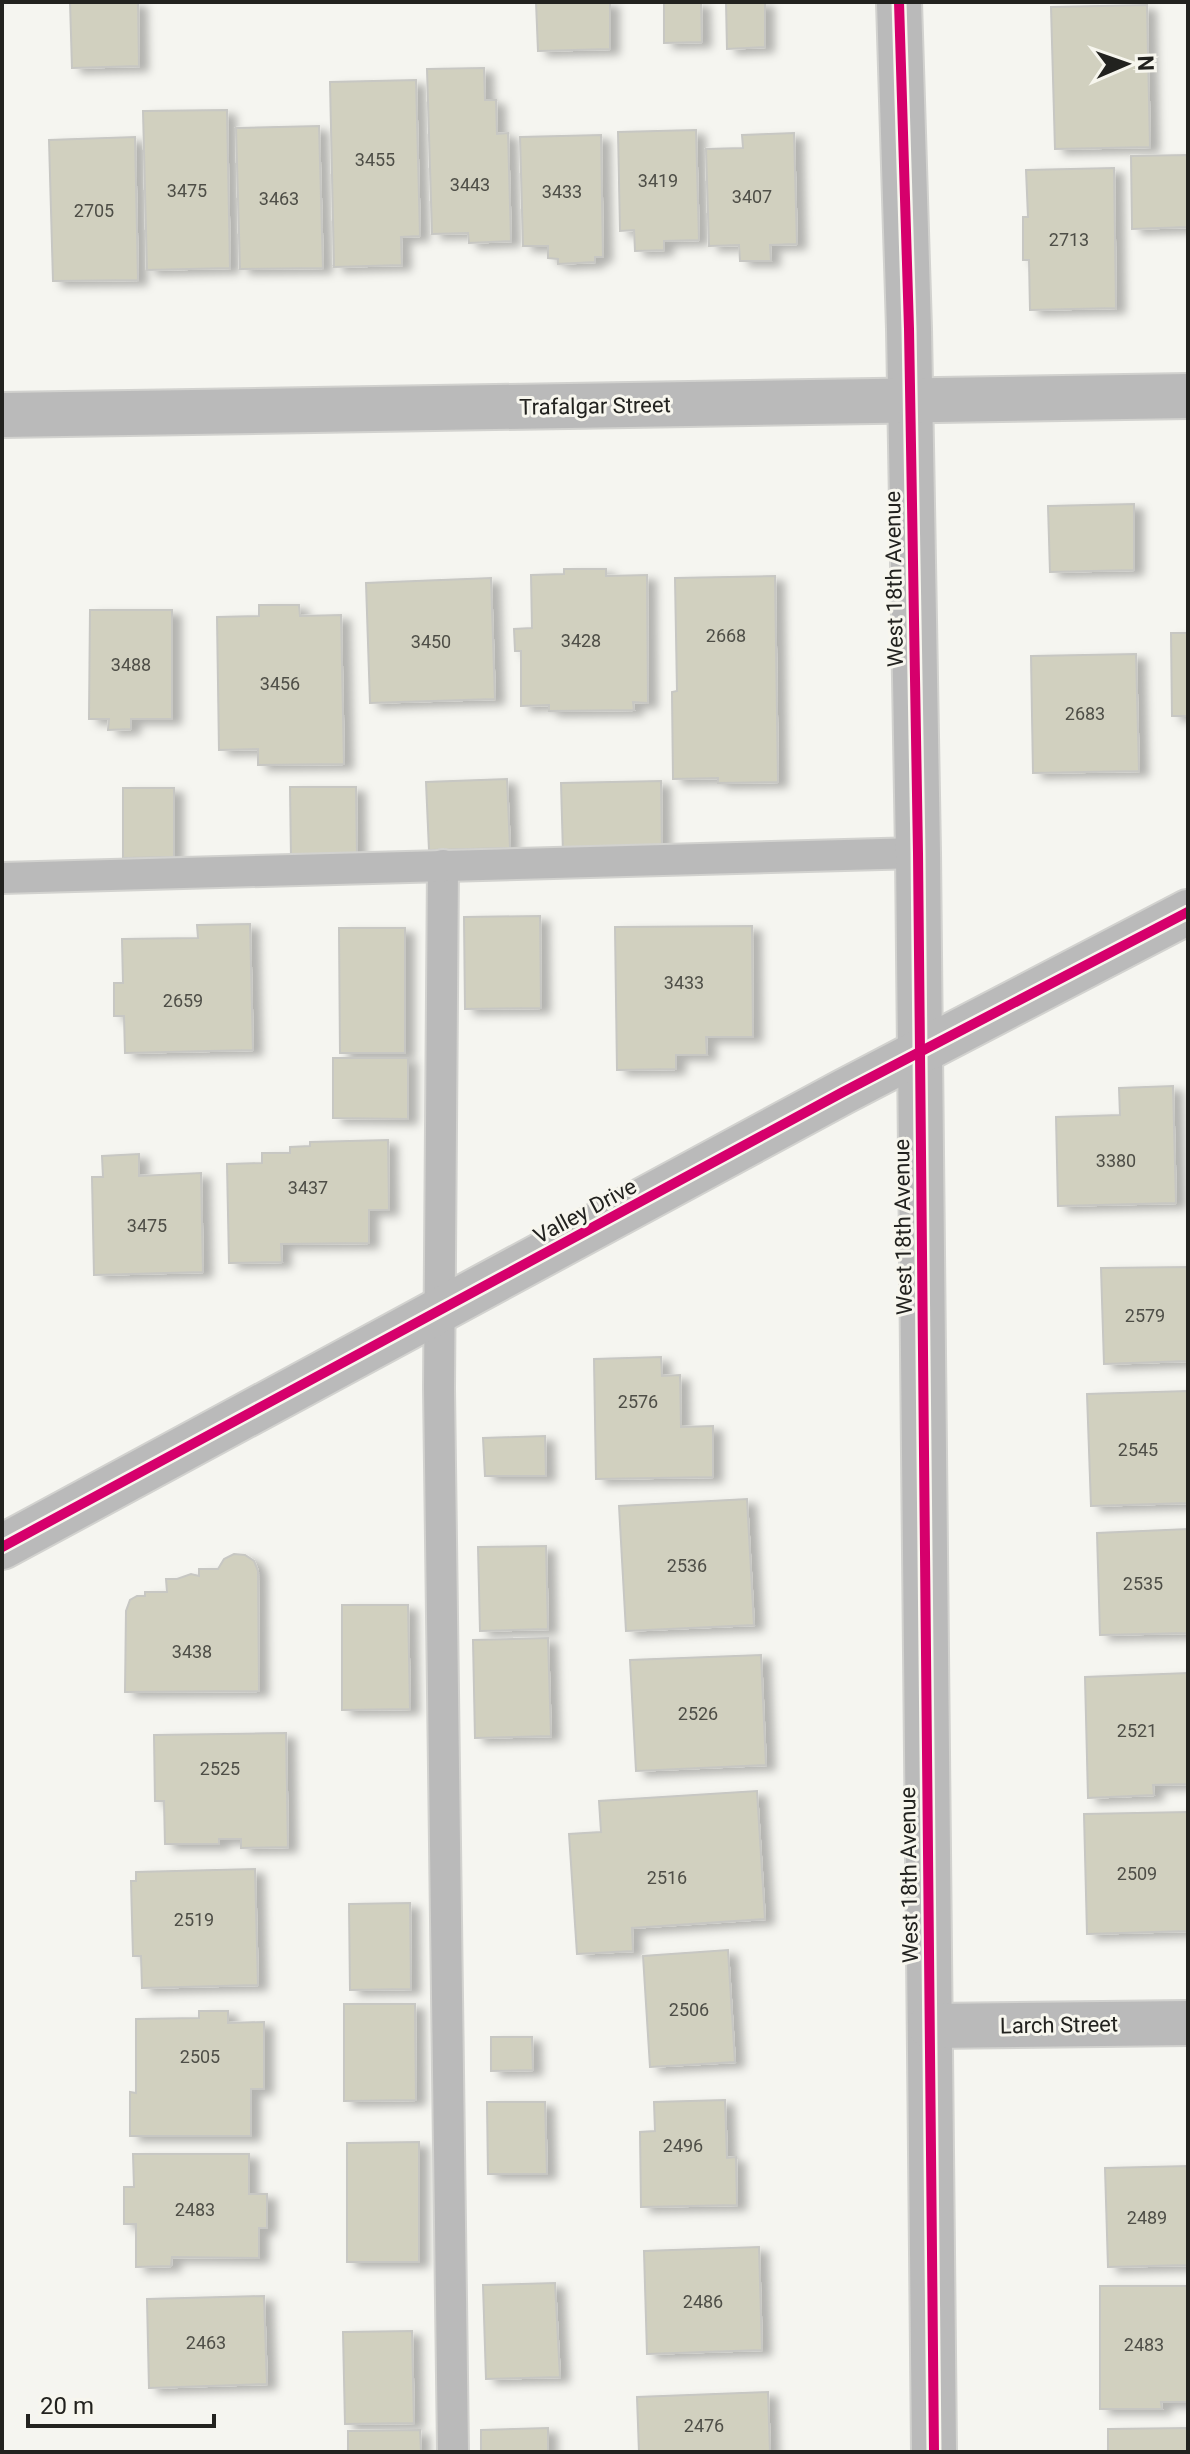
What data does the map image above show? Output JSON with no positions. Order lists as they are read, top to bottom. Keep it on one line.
{"streets":{"street":["Trafalgar Street","West 18th Avenue","Valley Drive","Larch Street"]},"crossings":[["Trafalgar Street","West 18th Avenue"],["West 18th Avenue","Valley Drive"],["West 18th Avenue","Larch Street"]],"house_numbers":["3455","3419","3443","3475","3433","3407","3463","2705","2713","2668","3428","3450","3488","3456","2683","3433","2659","3380","3437","3475","2579","2576","2545","2536","2535","3438","2526","2521","2525","2509","2516","2519","2506","2505","2496","2483","2489","2486","2463","2483","2476"],"scale_bar":"20 m","north":"right"}
